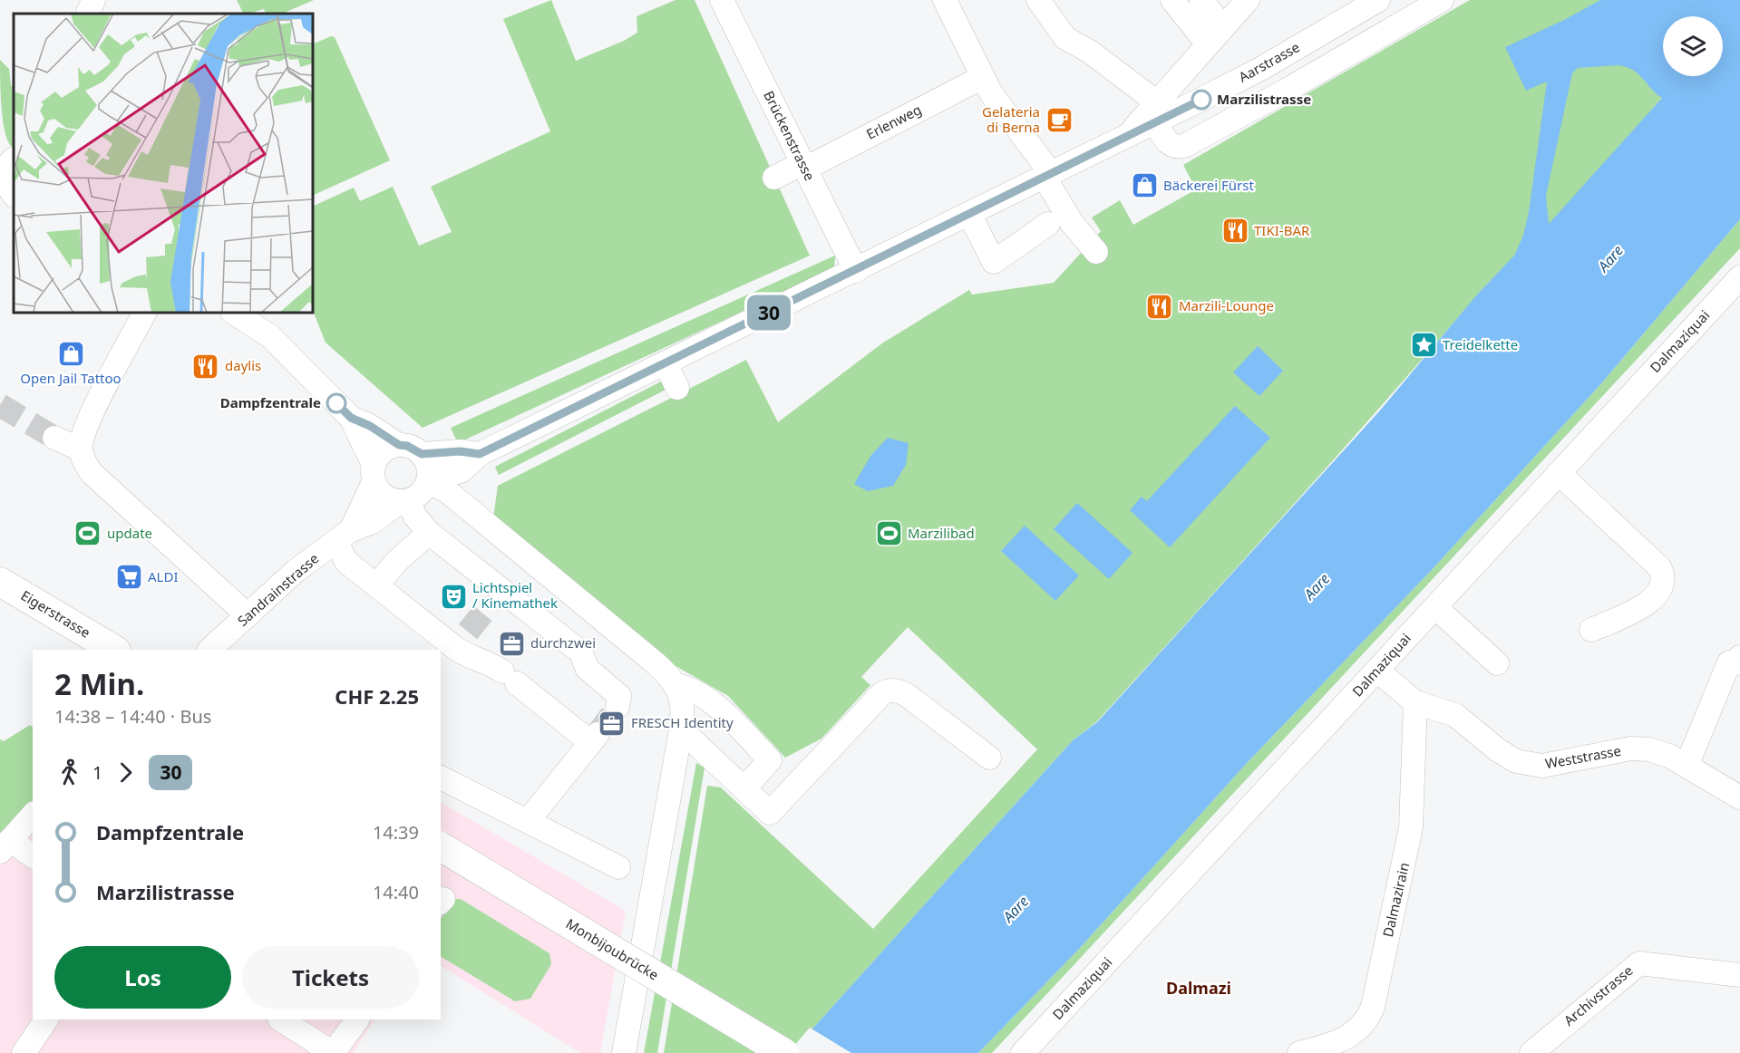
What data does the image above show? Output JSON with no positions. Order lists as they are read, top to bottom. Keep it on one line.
{"streets":{"main road":["Eigerstrasse","Monbijoubrücke"],"street":["Aarstrasse","Erlenweg","Brückenstrasse","Dalmaziquai","Sandrainstrasse","Weststrasse","Dalmazirain","Archivstrasse"]},"crossings":[["Erlenweg","Brückenstrasse"],["Dalmaziquai","Weststrasse"],["Weststrasse","Dalmazirain"]],"districts":["Dalmazi"],"water":["Aare"],"places":{"other":["Marzilistrasse","Dampfzentrale"],"cafe":["Gelateria di Berna"],"shop":["Bäckerei Fürst","Open Jail Tattoo"],"restaurant":["TIKI-BAR","Marzili-Lounge","daylis"],"place":["Treidelkette"],"sports":["update","Marzilibad"],"supermarket":["ALDI"],"theatre":["Lichtspiel / Kinemathek"],"office":["durchzwei","FRESCH Identity"]},"lines":["bus line 30"],"page":{"on_map":"30","heading":["2 Min.","14:38 – 14:40 · Bus","CHF 2.25"],"legs":["1","30"],"list":[{"name":"Dampfzentrale","value":"14:39"},{"name":"Marzilistrasse","value":"14:40"}],"buttons":["Los","Tickets"]}}
